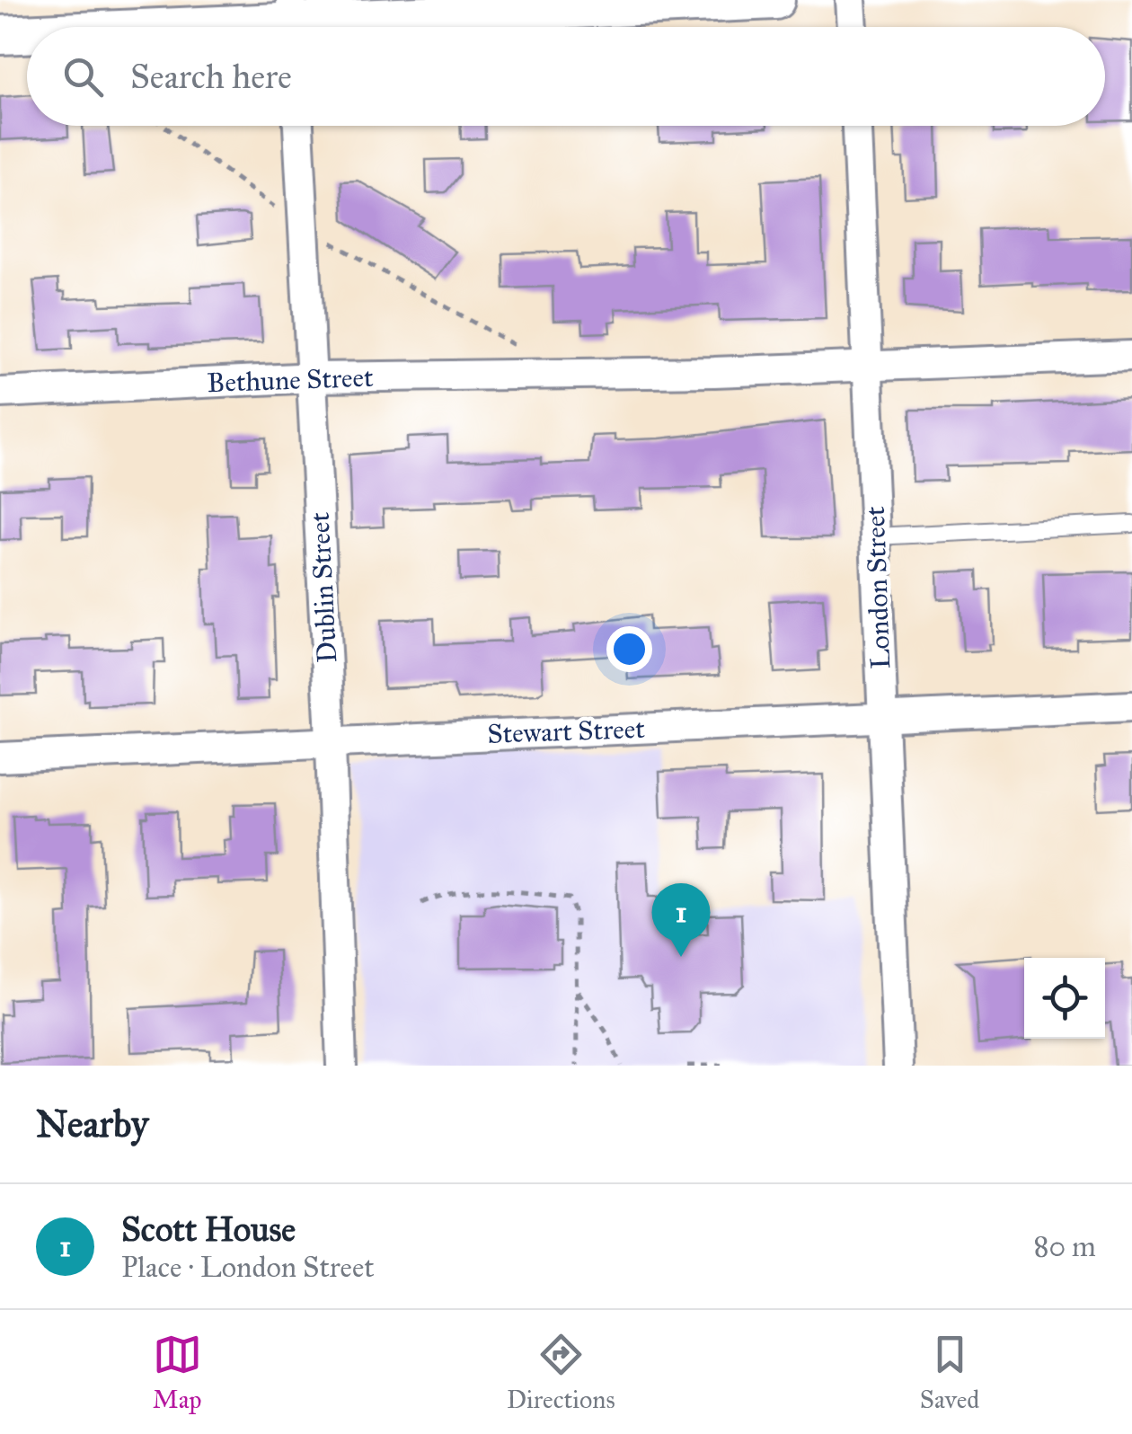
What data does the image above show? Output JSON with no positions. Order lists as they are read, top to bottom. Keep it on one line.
{"streets":{"street":["Bethune Street","Dublin Street","London Street","Stewart Street"]},"crossings":[["Bethune Street","Dublin Street"],["Bethune Street","London Street"],["Dublin Street","Stewart Street"],["London Street","Stewart Street"]],"page":{"search":"Search here","pins":"1","heading":"Nearby","list":[{"mark":"1","name":"Scott House","note":"Place · London Street","value":"80 m"}],"nav":["Map","Directions","Saved"]}}
